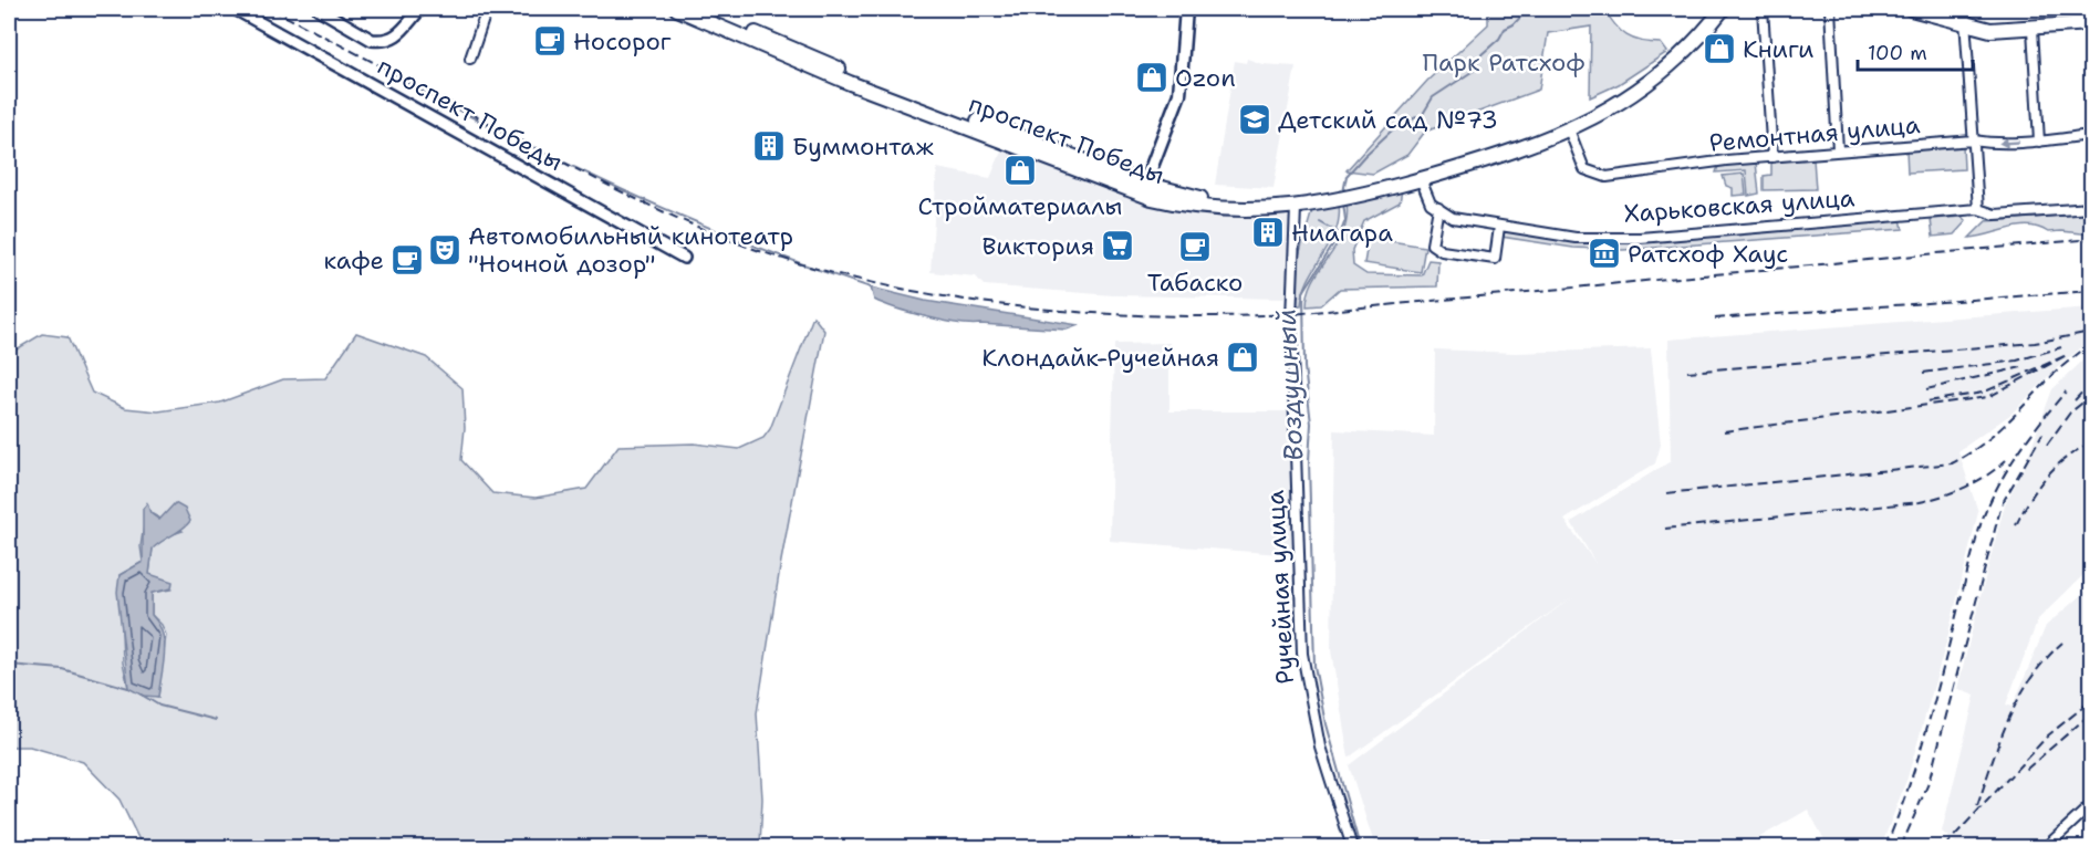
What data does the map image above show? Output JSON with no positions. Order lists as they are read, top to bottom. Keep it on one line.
{"streets":{"main road":["проспект Победы"],"street":["Ремонтная улица","Харьковская улица","Ручейная улица"]},"crossings":[["проспект Победы","Ремонтная улица"],["проспект Победы","Ручейная улица"]],"water":["Воздушный"],"parks":["Парк Ратсхоф"],"places":{"cafe":["Носорог","Табаско","кафе"],"shop":["Книги","Ozon","Стройматериалы","Клондайк-Ручейная"],"school or university":["Детский сад №73"],"building":["Буммонтаж","Ниагара"],"supermarket":["Виктория"],"theatre":["Автомобильный кинотеатр \"Ночной дозор\""],"museum":["Ратсхоф Хаус"]},"scale_bar":"100 m"}
